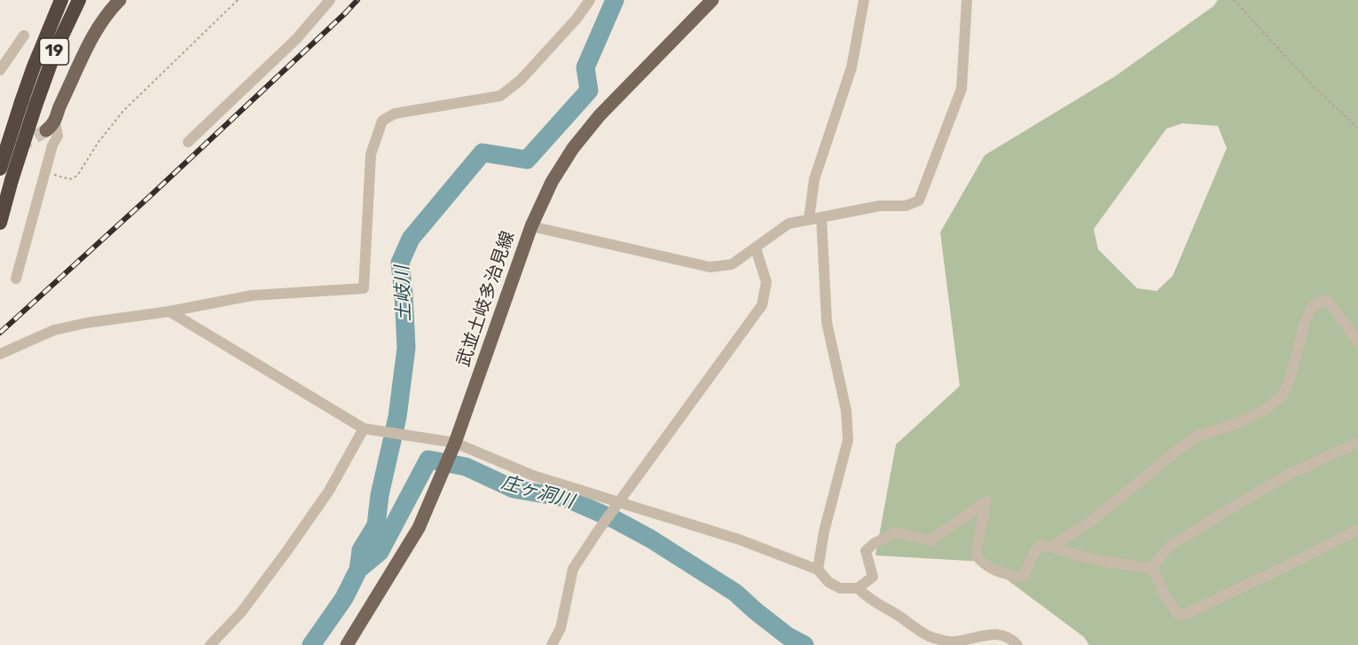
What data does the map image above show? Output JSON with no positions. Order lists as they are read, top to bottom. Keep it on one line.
{"streets":{"highway":["19"],"main road":["武並土岐多治見線"]},"water":["土岐川","庄ヶ洞川"]}
